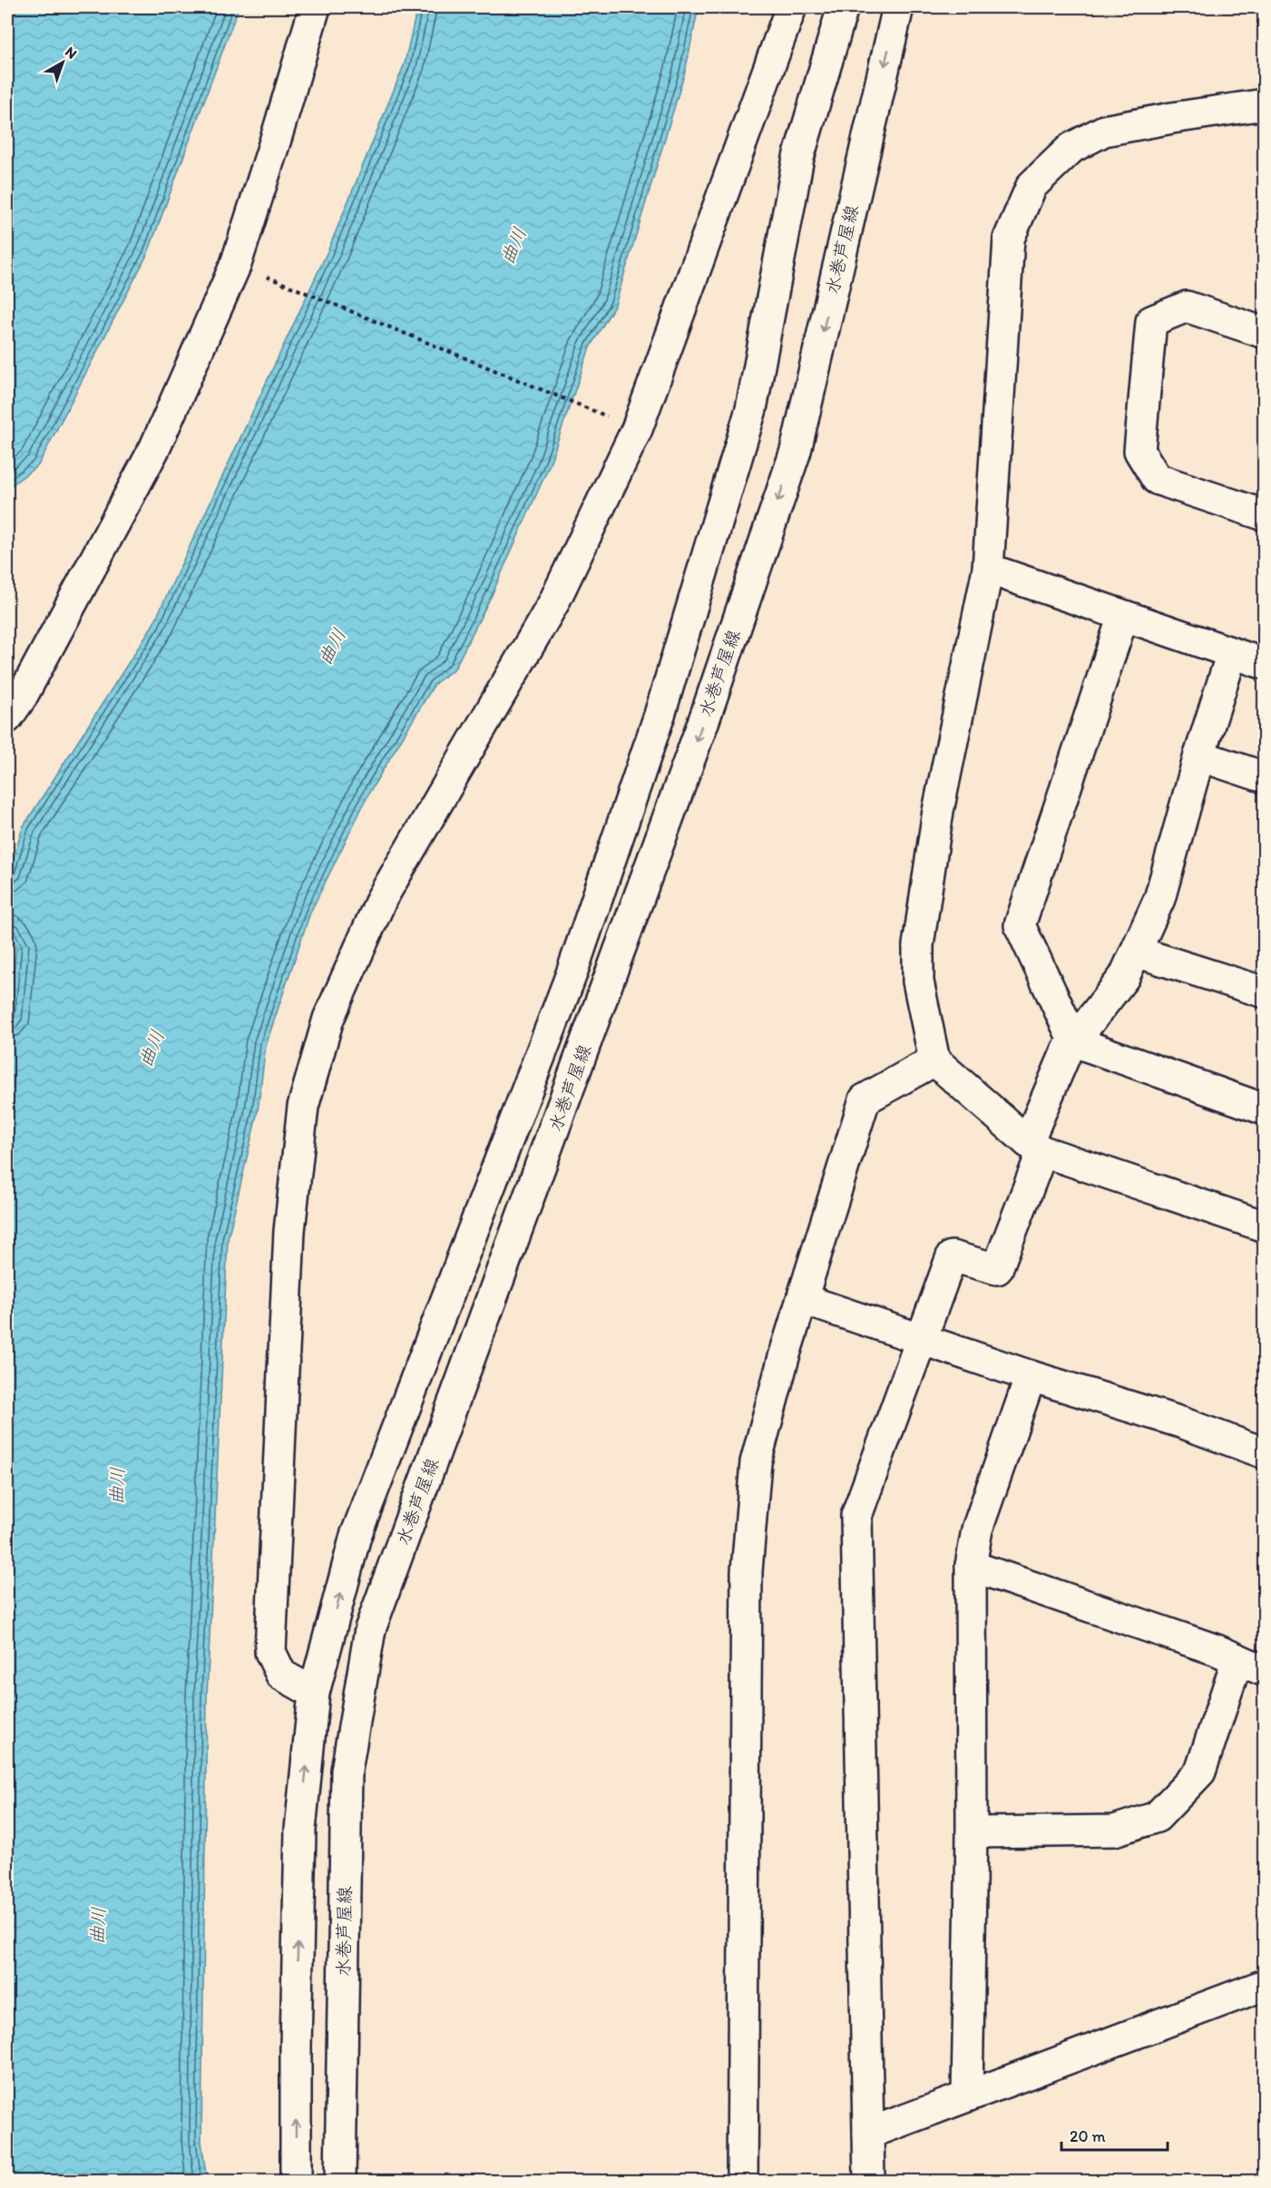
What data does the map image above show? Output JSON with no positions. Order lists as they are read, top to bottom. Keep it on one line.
{"streets":{"street":["水巻芦屋線"]},"water":["曲川"],"scale_bar":"20 m","north":"top right"}
